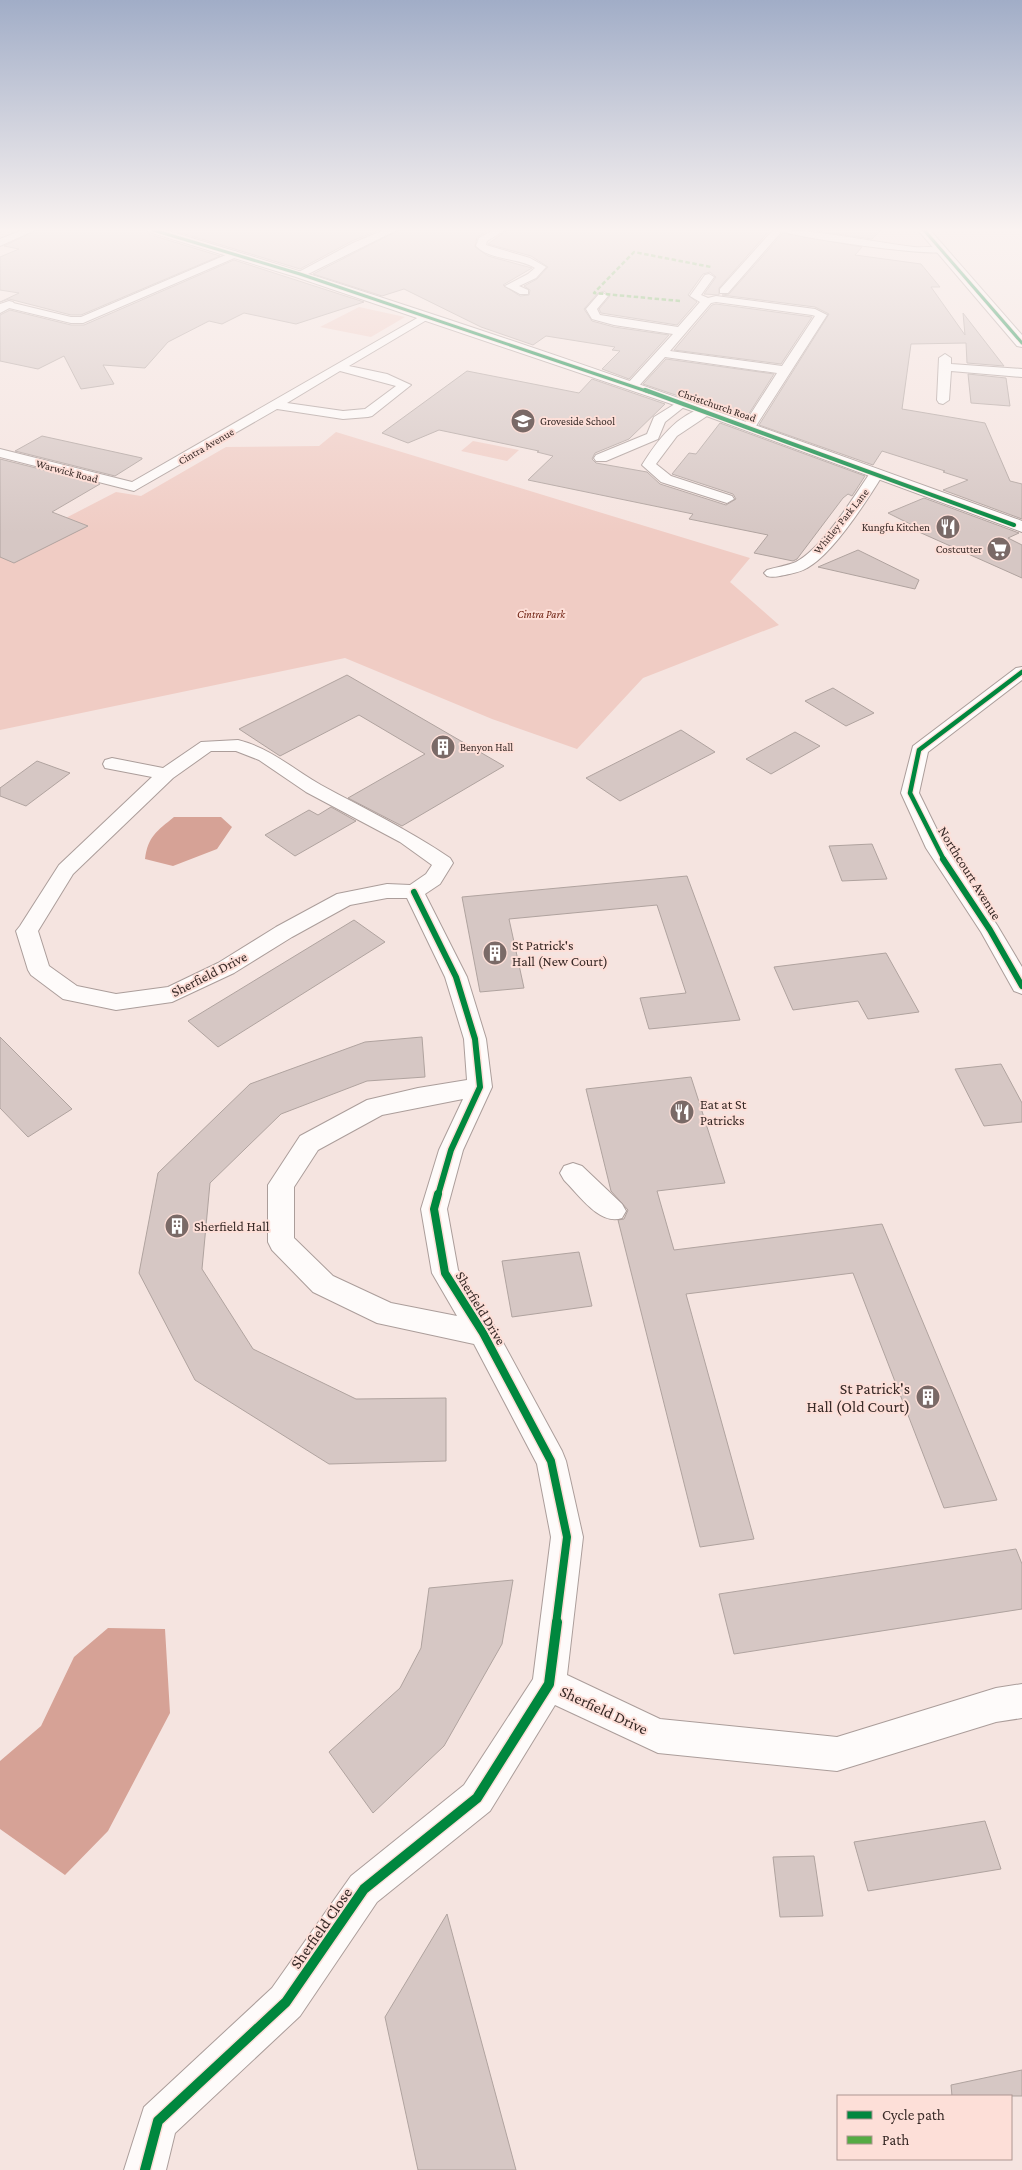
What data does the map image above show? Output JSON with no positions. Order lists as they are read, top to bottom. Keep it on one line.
{"streets":{"main road":["Christchurch Road"],"street":["Cintra Avenue","Warwick Road","Whitley Park Lane","Northcourt Avenue","Sherfield Drive","Sherfield Close"]},"crossings":[["Christchurch Road","Whitley Park Lane"],["Cintra Avenue","Warwick Road"],["Sherfield Drive","Sherfield Close"]],"parks":["Cintra Park"],"places":{"school or university":["Groveside School"],"restaurant":["Kungfu Kitchen","Eat at St Patricks"],"supermarket":["Costcutter"],"building":["Benyon Hall","St Patrick's Hall (New Court)","Sherfield Hall","St Patrick's Hall (Old Court)"]},"legend":["Cycle path","Path"]}
